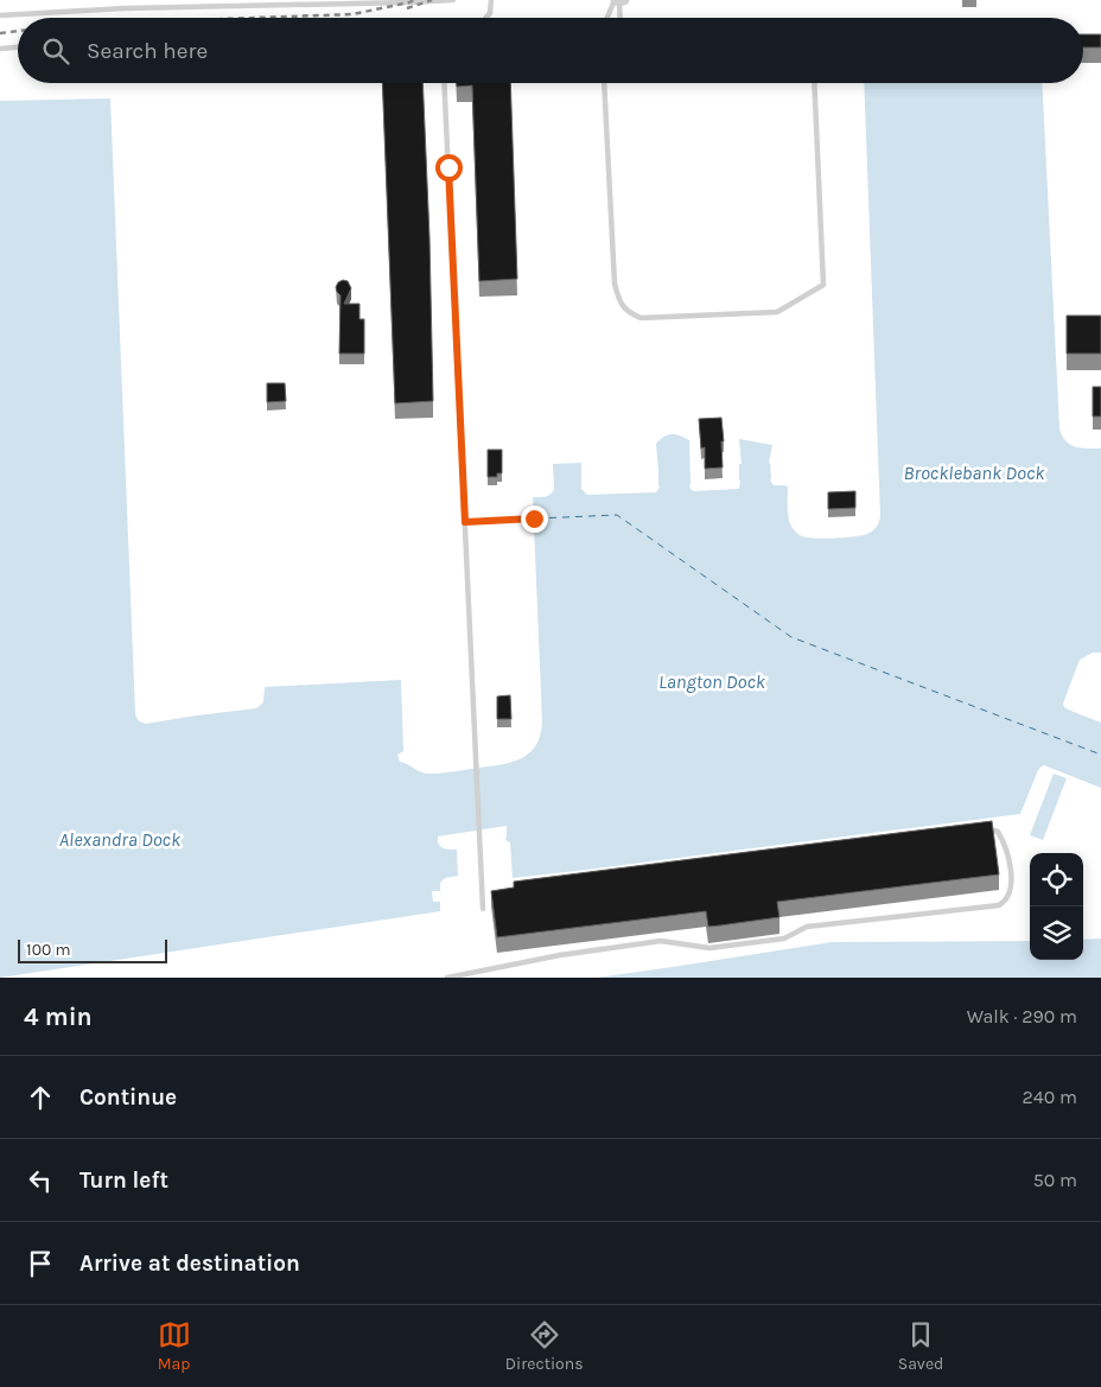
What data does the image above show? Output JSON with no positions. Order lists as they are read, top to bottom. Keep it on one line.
{"water":["Brocklebank Dock","Langton Dock","Alexandra Dock"],"scale_bar":"100 m","page":{"search":"Search here","scale":"100 m","heading":["4 min","Walk · 290 m"],"list":[["Continue","240 m"],["Turn left","50 m"],"Arrive at destination"],"nav":["Map","Directions","Saved"]}}
